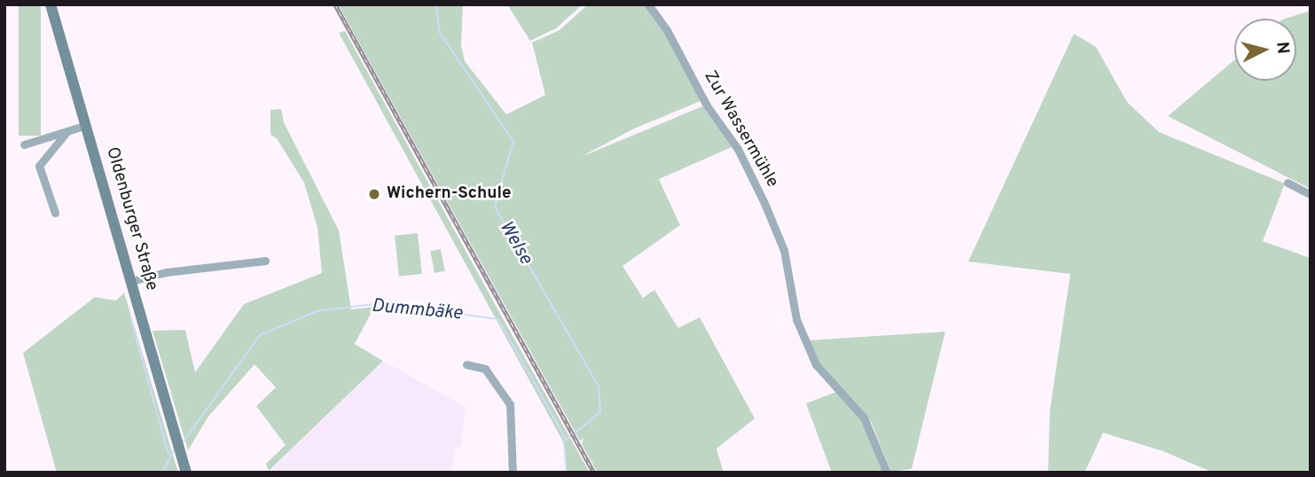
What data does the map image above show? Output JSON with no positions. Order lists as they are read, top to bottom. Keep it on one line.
{"streets":{"main road":["Oldenburger Straße"],"street":["Zur Wassermühle"]},"water":["Welse","Dummbäke"],"places":["Wichern-Schule"],"north":"right"}
